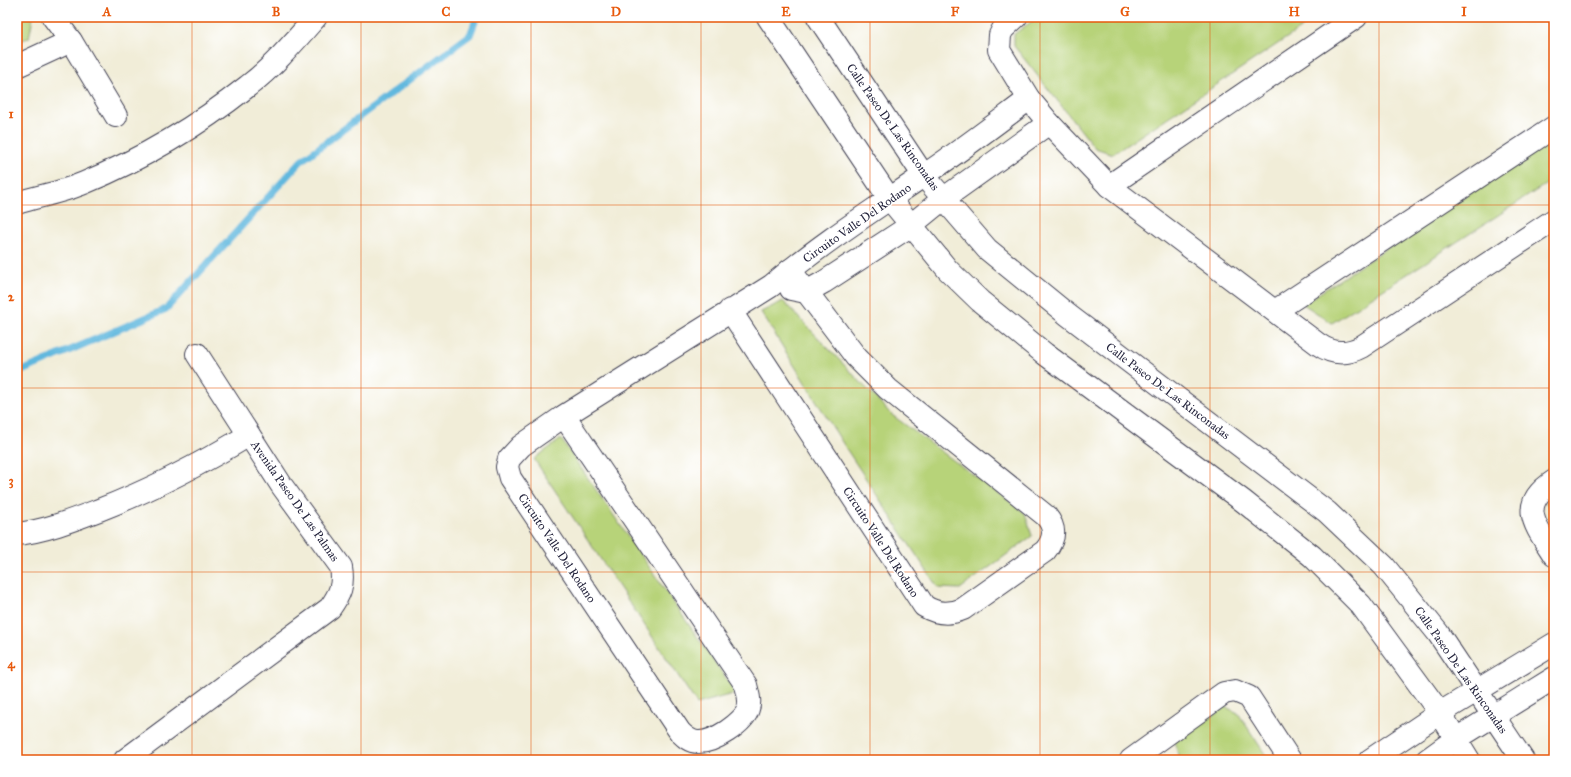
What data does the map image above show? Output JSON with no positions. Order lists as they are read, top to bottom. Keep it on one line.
{"streets":{"street":["Calle Paseo De Las Rinconadas","Circuito Valle Del Rodano","Avenida Paseo De Las Palmas"]},"crossings":[["Calle Paseo De Las Rinconadas","Circuito Valle Del Rodano"]],"grid":{"columns":["A","B","C","D","E","F","G","H","I"],"rows":["1","2","3","4"]}}
